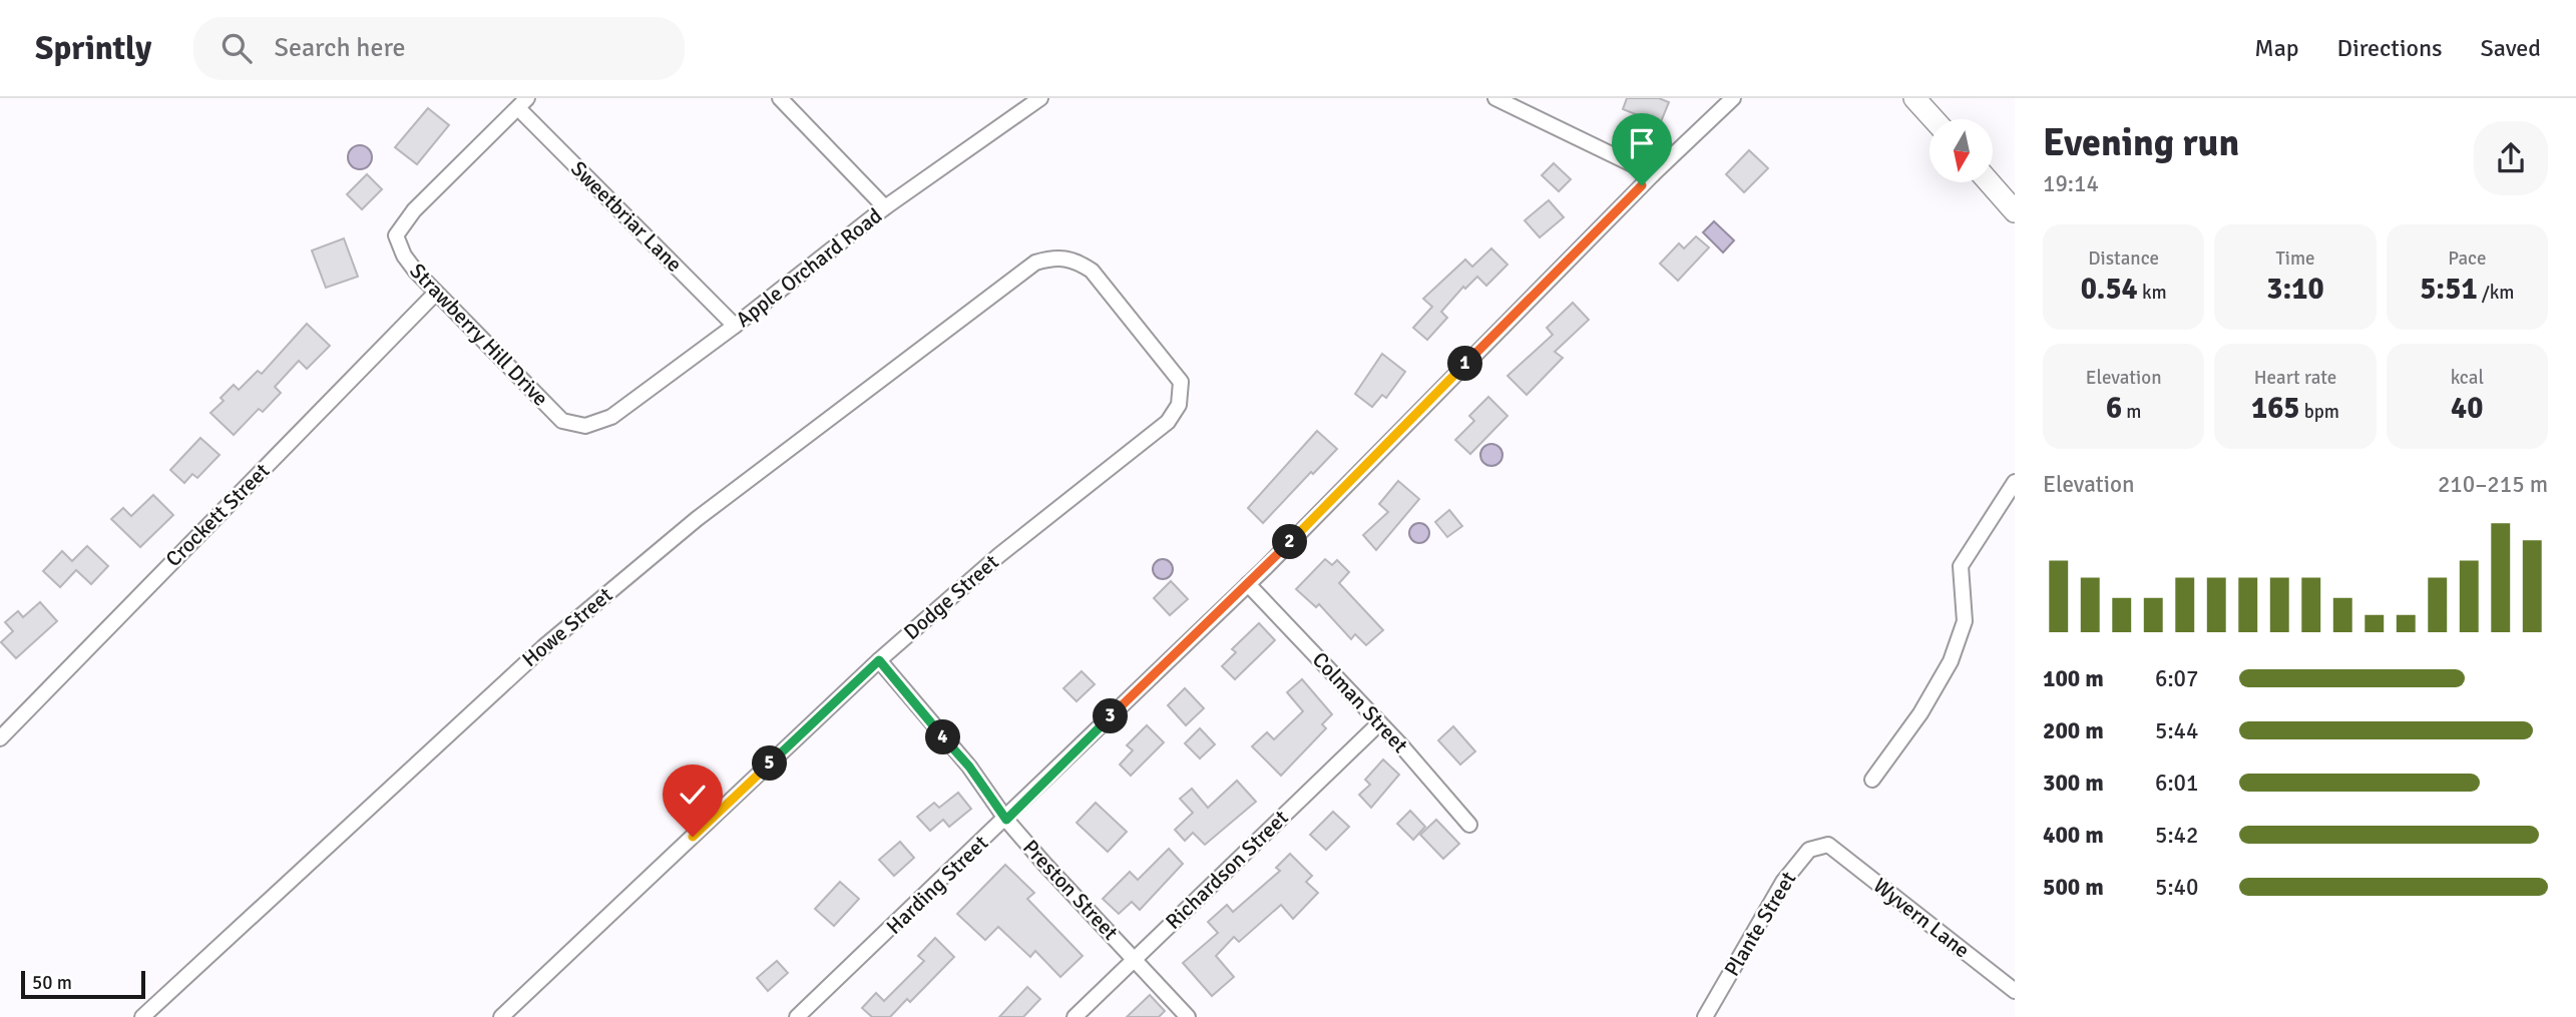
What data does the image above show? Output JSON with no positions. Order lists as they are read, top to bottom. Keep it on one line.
{"streets":{"street":["Sweetbriar Lane","Apple Orchard Road","Strawberry Hill Drive","Crockett Street","Dodge Street","Howe Street","Colman Street","Richardson Street","Harding Street","Preston Street","Wyvern Lane","Plante Street"]},"crossings":[["Sweetbriar Lane","Apple Orchard Road"],["Sweetbriar Lane","Strawberry Hill Drive"],["Apple Orchard Road","Strawberry Hill Drive"],["Strawberry Hill Drive","Crockett Street"],["Dodge Street","Howe Street"],["Dodge Street","Preston Street"],["Colman Street","Richardson Street"],["Colman Street","Harding Street"],["Richardson Street","Preston Street"],["Harding Street","Preston Street"],["Wyvern Lane","Plante Street"]],"scale_bar":"50 m","north":"bottom","page":{"header":"Sprintly","search":"Search here","nav":["Map","Directions","Saved"],"heading":["Evening run","19:14"],"stats":[["Distance","0.54 km"],["Time","3:10"],["Pace","5:51 /km"],["Elevation","6 m"],["Heart rate","165 bpm"],["kcal","40"]],"pins":["1","2","3","4","5"],"chart":["Elevation","210–215 m"],"list":[{"name":"100 m","note":"6:07"},{"name":"200 m","note":"5:44"},{"name":"300 m","note":"6:01"},{"name":"400 m","note":"5:42"},{"name":"500 m","note":"5:40"}],"scale":"50 m"}}
